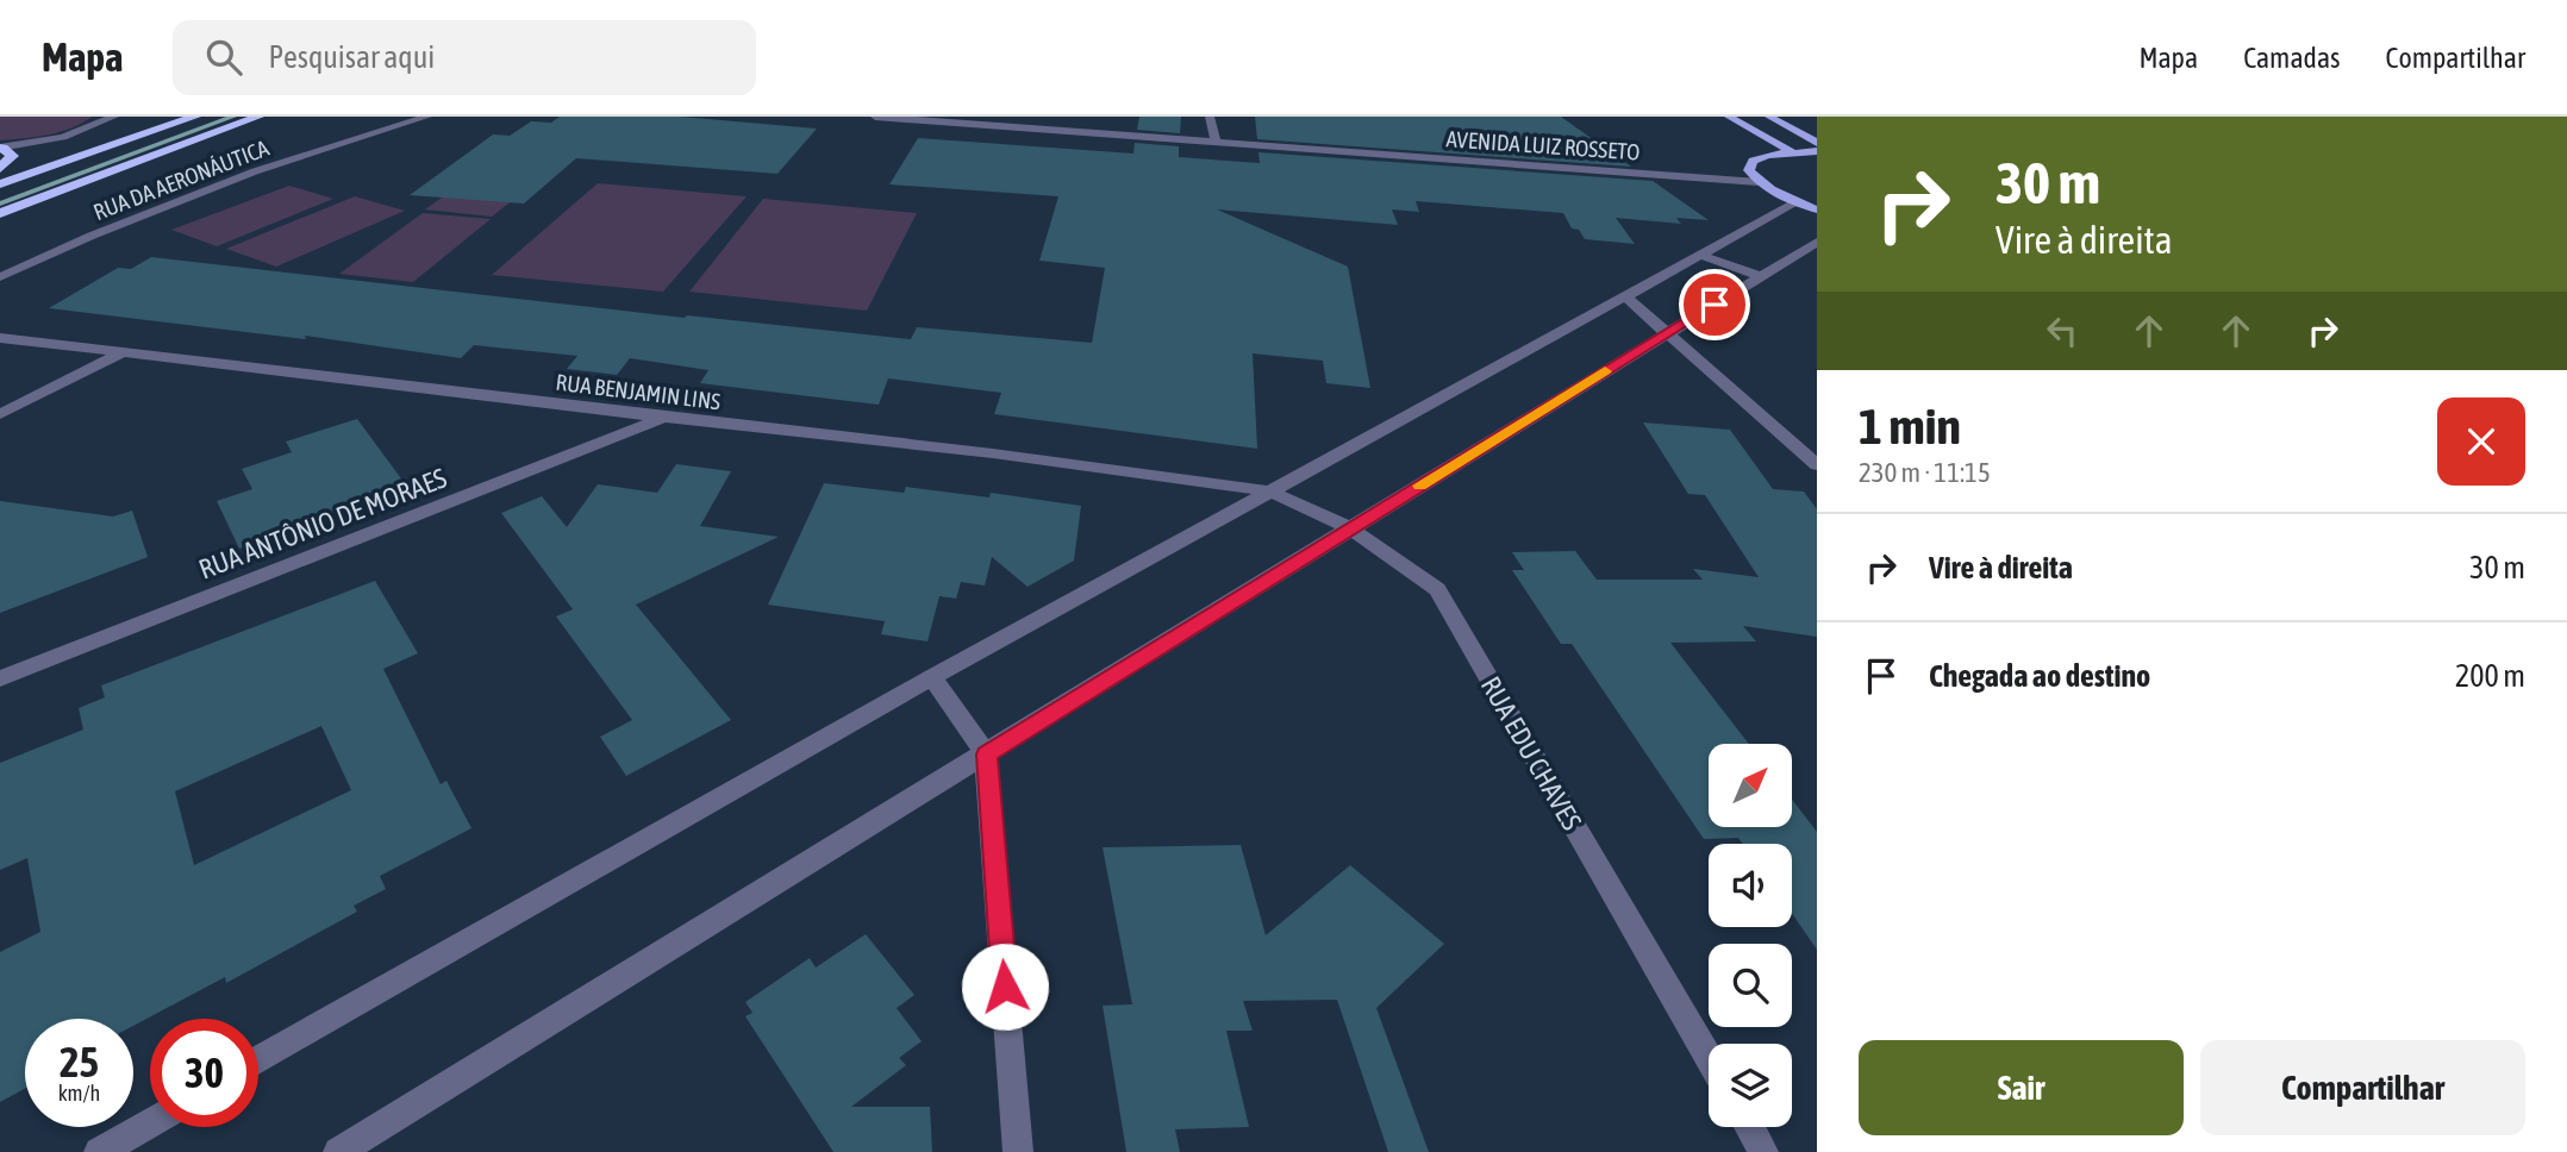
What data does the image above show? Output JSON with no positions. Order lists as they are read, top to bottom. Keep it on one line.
{"streets":{"street":["AVENIDA LUIZ ROSSETO","RUA DA AERONÁUTICA","RUA BENJAMIN LINS","RUA ANTÔNIO DE MORAES","RUA EDU CHAVES"]},"crossings":[["RUA BENJAMIN LINS","RUA ANTÔNIO DE MORAES"],["RUA BENJAMIN LINS","RUA EDU CHAVES"]],"north":"top right","page":{"header":"Mapa","search":"Pesquisar aqui","nav":["Mapa","Camadas","Compartilhar"],"turn":["30 m","Vire à direita"],"heading":["1 min","230 m · 11:15"],"list":[{"name":"Vire à direita","value":"30 m"},{"name":"Chegada ao destino","value":"200 m"}],"speed":"25 km/h","limit":"30","buttons":["Sair","Compartilhar"]}}
